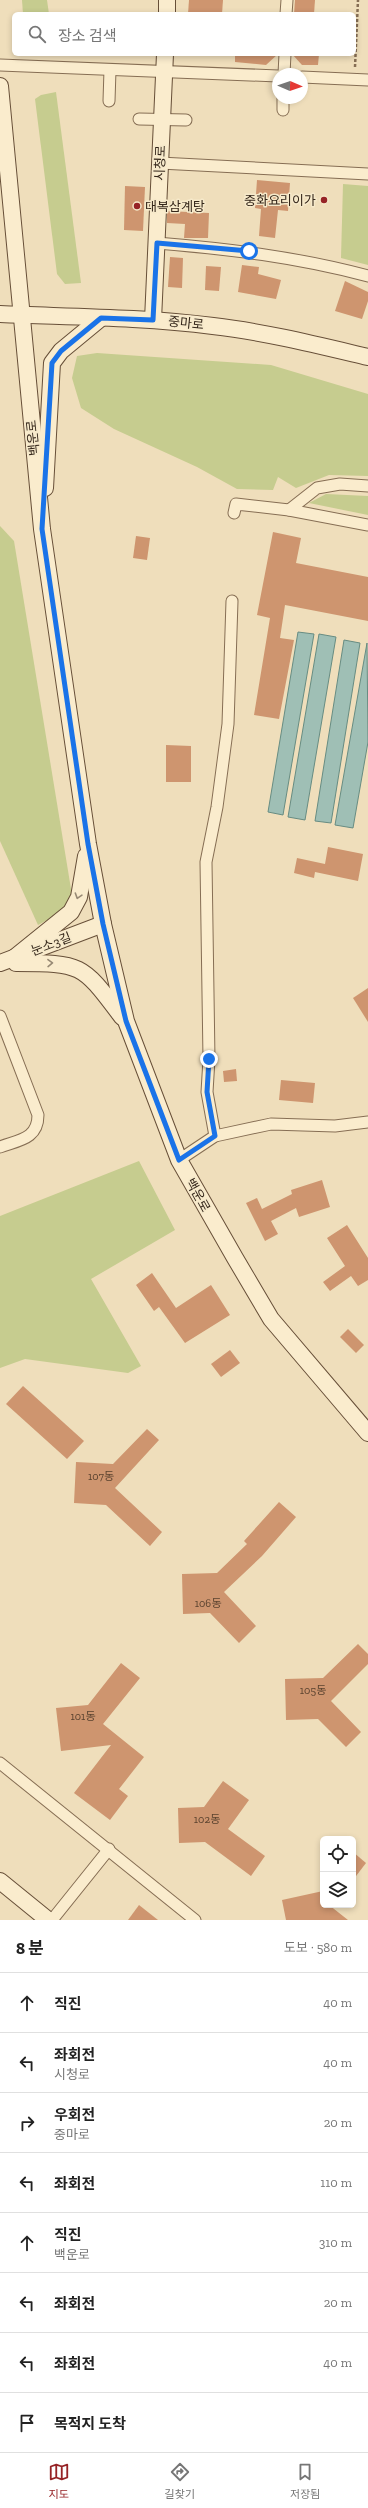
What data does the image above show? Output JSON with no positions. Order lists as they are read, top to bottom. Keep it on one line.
{"streets":{"main road":["시청로","중마로","백운로","눈소3길"]},"crossings":[["시청로","중마로"],["중마로","백운로"],["백운로","눈소3길"]],"places":["중화요리이가","대복삼계탕"],"house_numbers":["107동","106동","105동","101동","102동"],"north":"right","page":{"search":"장소 검색","heading":["8 분","도보 · 580 m"],"list":[["직진","40 m"],["좌회전","시청로","40 m"],["우회전","중마로","20 m"],["좌회전","110 m"],["직진","백운로","310 m"],["좌회전","20 m"],["좌회전","40 m"],"목적지 도착"],"nav":["지도","길찾기","저장됨"]}}
